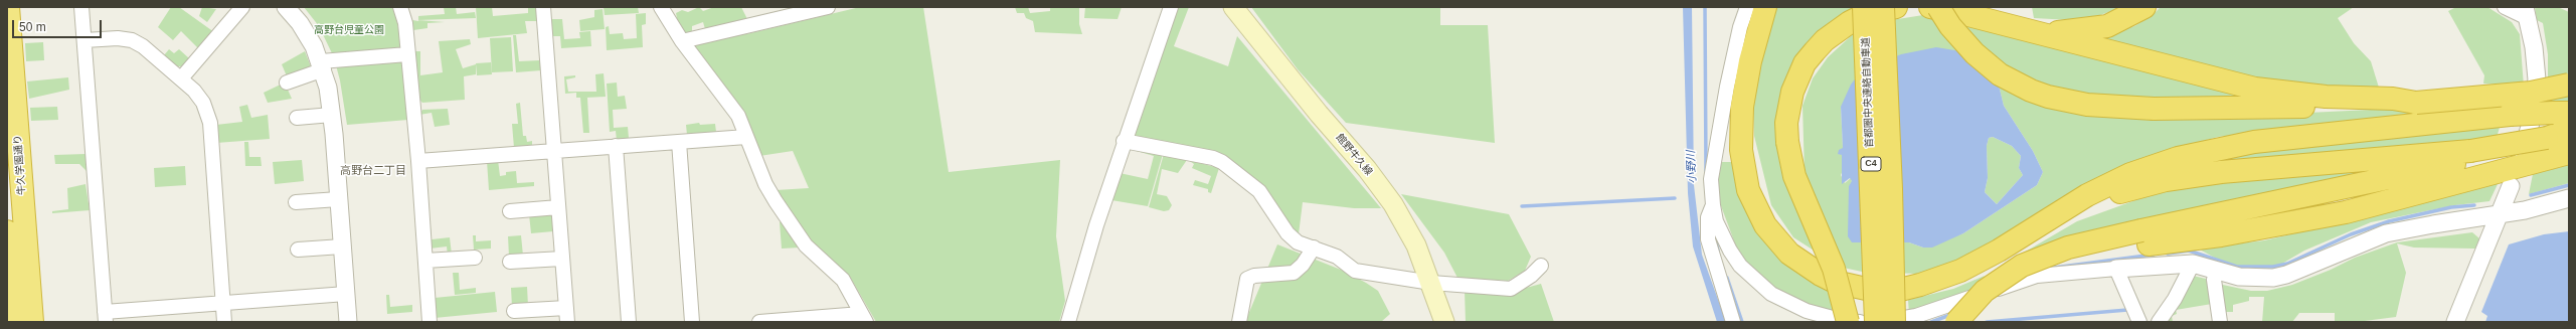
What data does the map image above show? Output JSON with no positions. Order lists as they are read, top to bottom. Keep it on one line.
{"streets":{"highway":["首都圏中央連絡自動車道","C4","牛久学園通り"],"main road":["館野牛久線"]},"districts":["高野台二丁目"],"water":["小野川"],"parks":["高野台児童公園"],"scale_bar":"50 m"}
